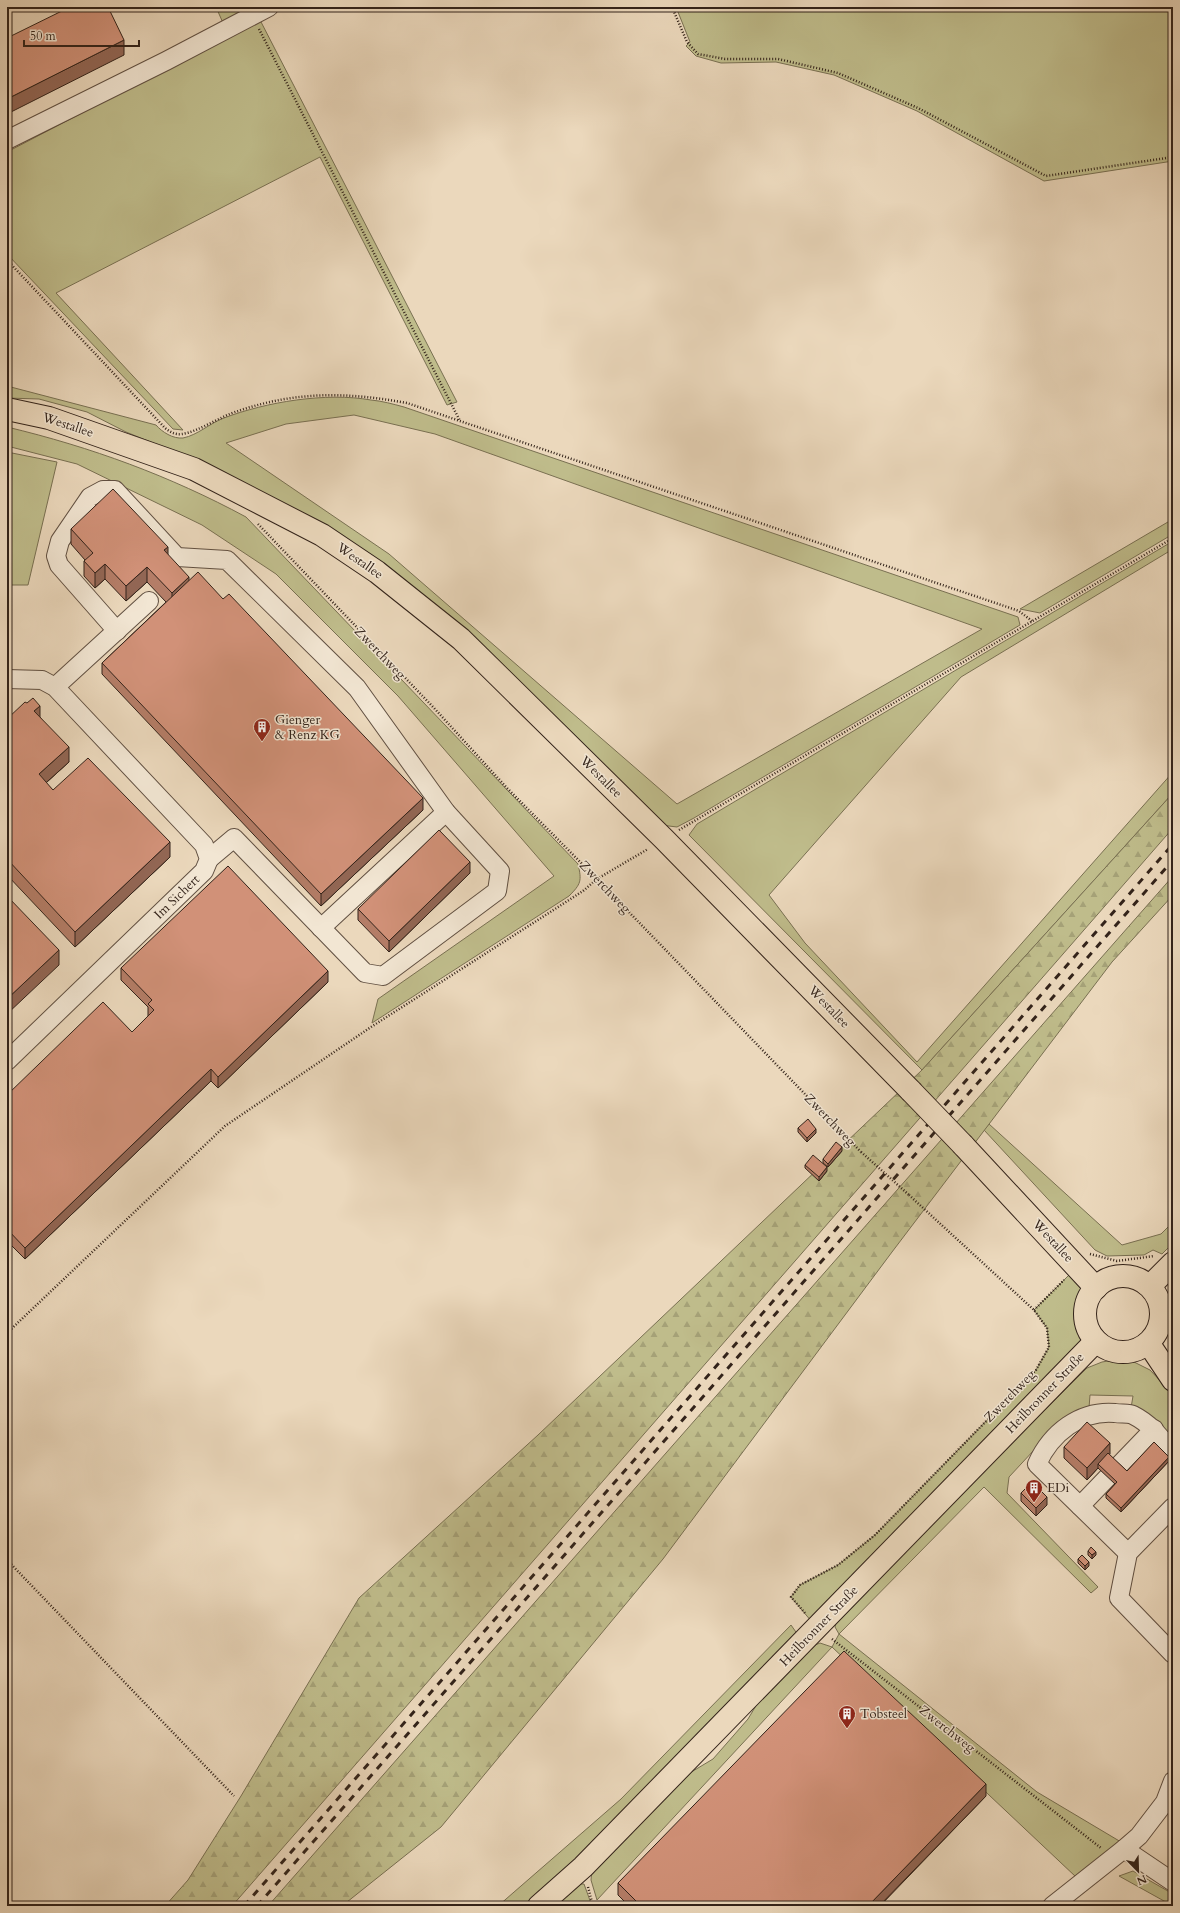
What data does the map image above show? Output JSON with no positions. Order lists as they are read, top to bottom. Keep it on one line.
{"streets":{"main road":["Westallee","Heilbronner Straße"],"street":["Im Sichert"],"path":["Zwerchweg"]},"crossings":[["Westallee","Heilbronner Straße"],["Zwerchweg","Heilbronner Straße"]],"places":{"building":["Gienger & Renz KG","EDi","Tobsteel"]},"scale_bar":"50 m","north":"bottom right"}
